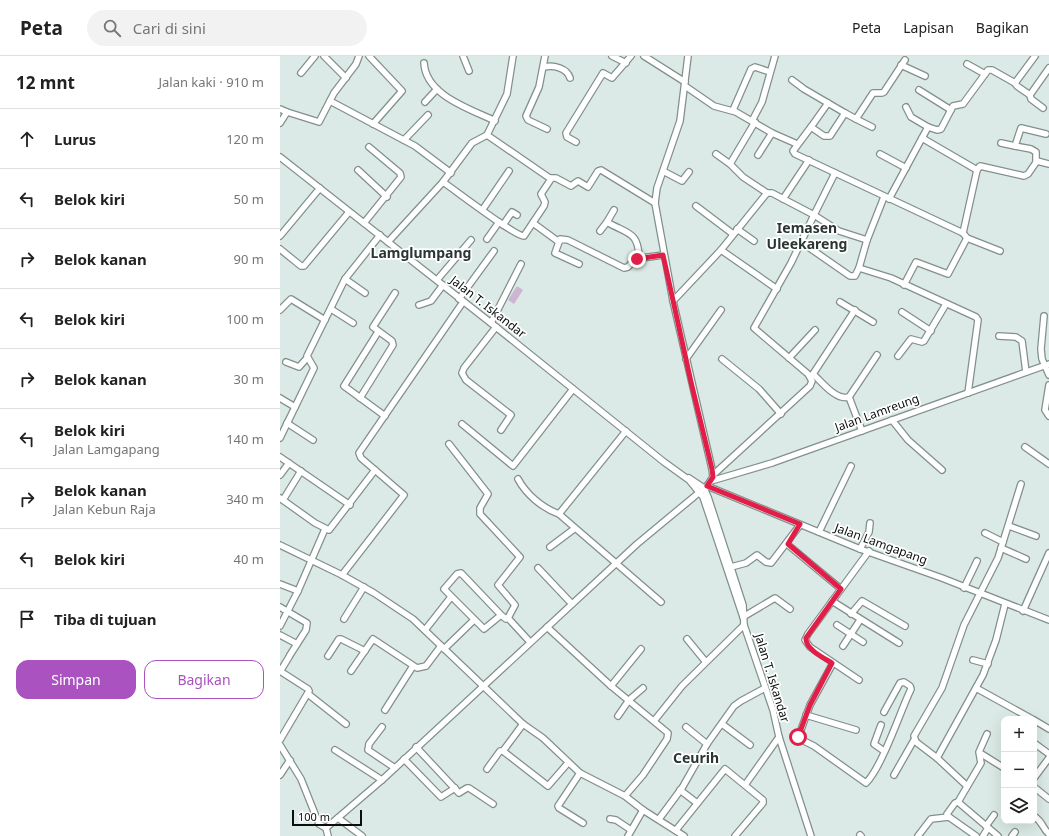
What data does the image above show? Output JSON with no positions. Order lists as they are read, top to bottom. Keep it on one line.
{"streets":{"street":["Jalan T. Iskandar","Jalan Lamreung","Jalan Lamgapang"]},"crossings":[["Jalan T. Iskandar","Jalan Lamreung"],["Jalan T. Iskandar","Jalan Lamgapang"],["Jalan Lamreung","Jalan Lamgapang"]],"districts":["Iemasen Uleekareng","Lamglumpang","Ceurih"],"scale_bar":"100 m","page":{"header":"Peta","search":"Cari di sini","nav":["Peta","Lapisan","Bagikan"],"heading":["12 mnt","Jalan kaki · 910 m"],"list":[["Lurus","120 m"],["Belok kiri","50 m"],["Belok kanan","90 m"],["Belok kiri","100 m"],["Belok kanan","30 m"],["Belok kiri","Jalan Lamgapang","140 m"],["Belok kanan","Jalan Kebun Raja","340 m"],["Belok kiri","40 m"],"Tiba di tujuan"],"buttons":["Simpan","Bagikan"],"map_buttons":["+","−"],"scale":"100 m"}}
